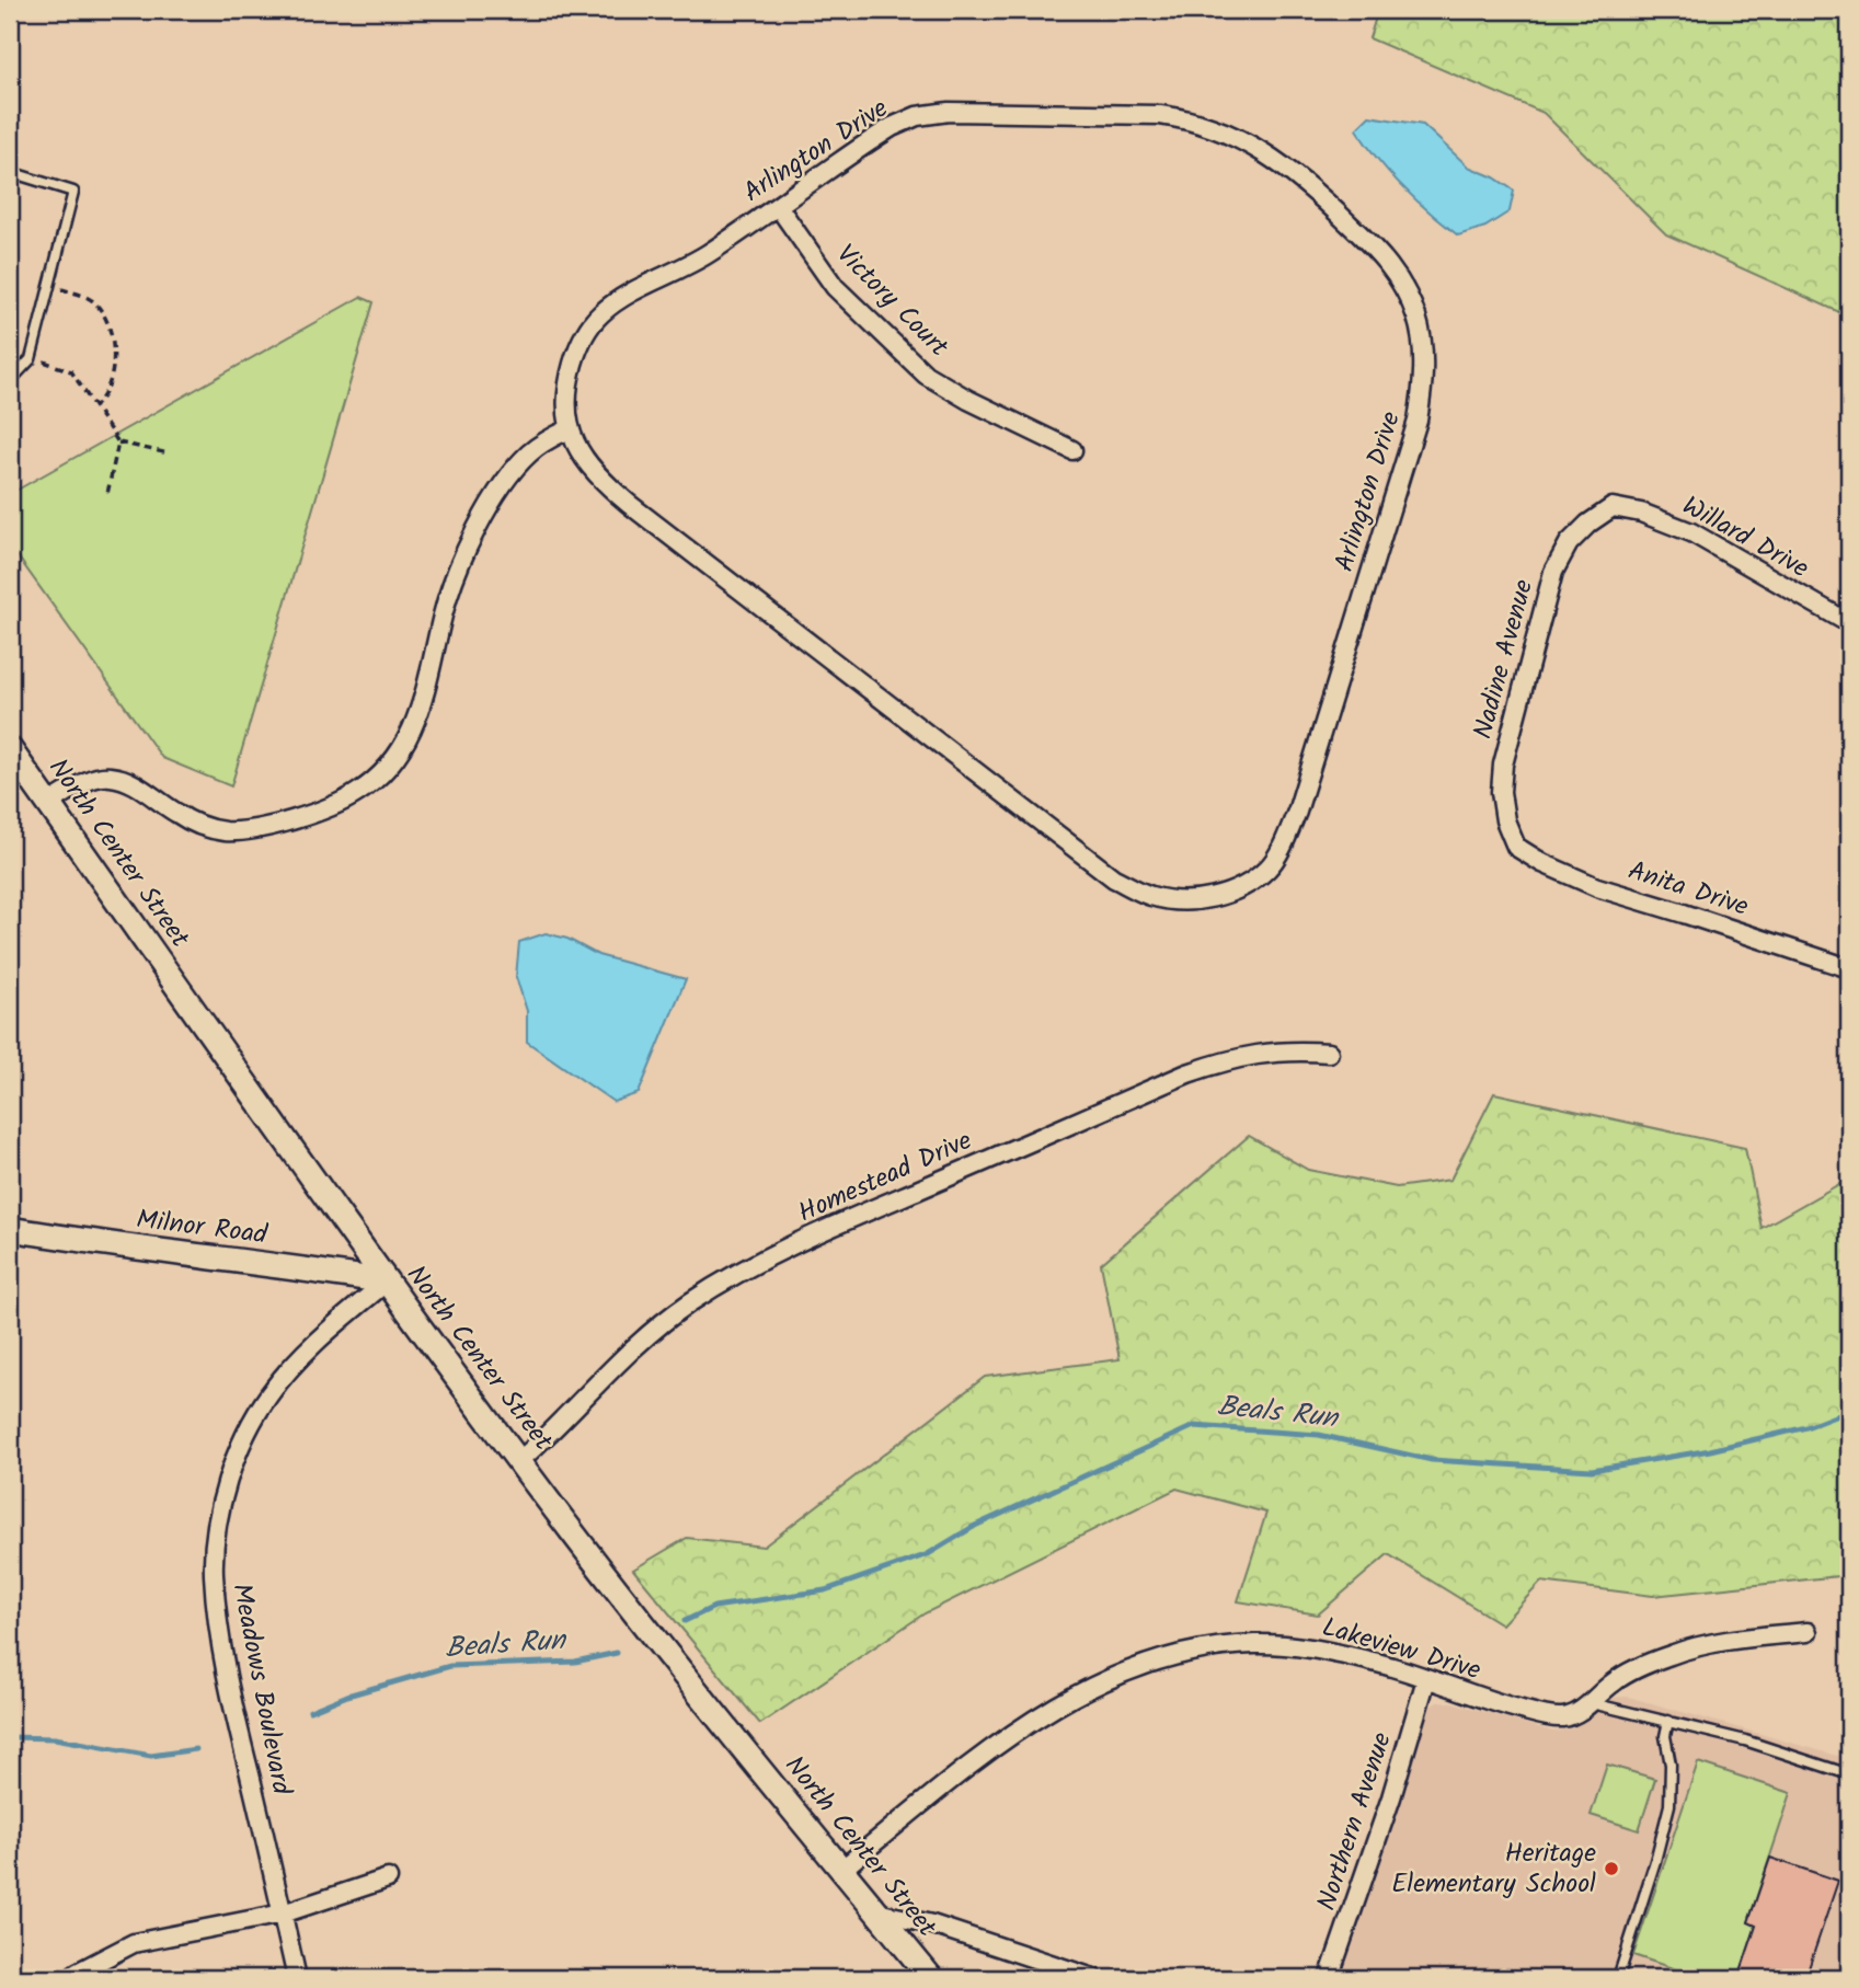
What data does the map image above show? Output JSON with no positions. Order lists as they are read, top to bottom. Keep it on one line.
{"streets":{"main road":["North Center Street","Milnor Road"],"street":["Arlington Drive","Victory Court","Willard Drive","Nadine Avenue","Anita Drive","Homestead Drive","Lakeview Drive","Meadows Boulevard","Northern Avenue"]},"crossings":[["Arlington Drive","Victory Court"],["Willard Drive","Nadine Avenue"],["Nadine Avenue","Anita Drive"],["North Center Street","Homestead Drive"],["North Center Street","Milnor Road"],["North Center Street","Lakeview Drive"],["North Center Street","Meadows Boulevard"],["Milnor Road","Meadows Boulevard"],["Lakeview Drive","Northern Avenue"]],"water":["Beals Run"],"places":["Heritage Elementary School"]}
